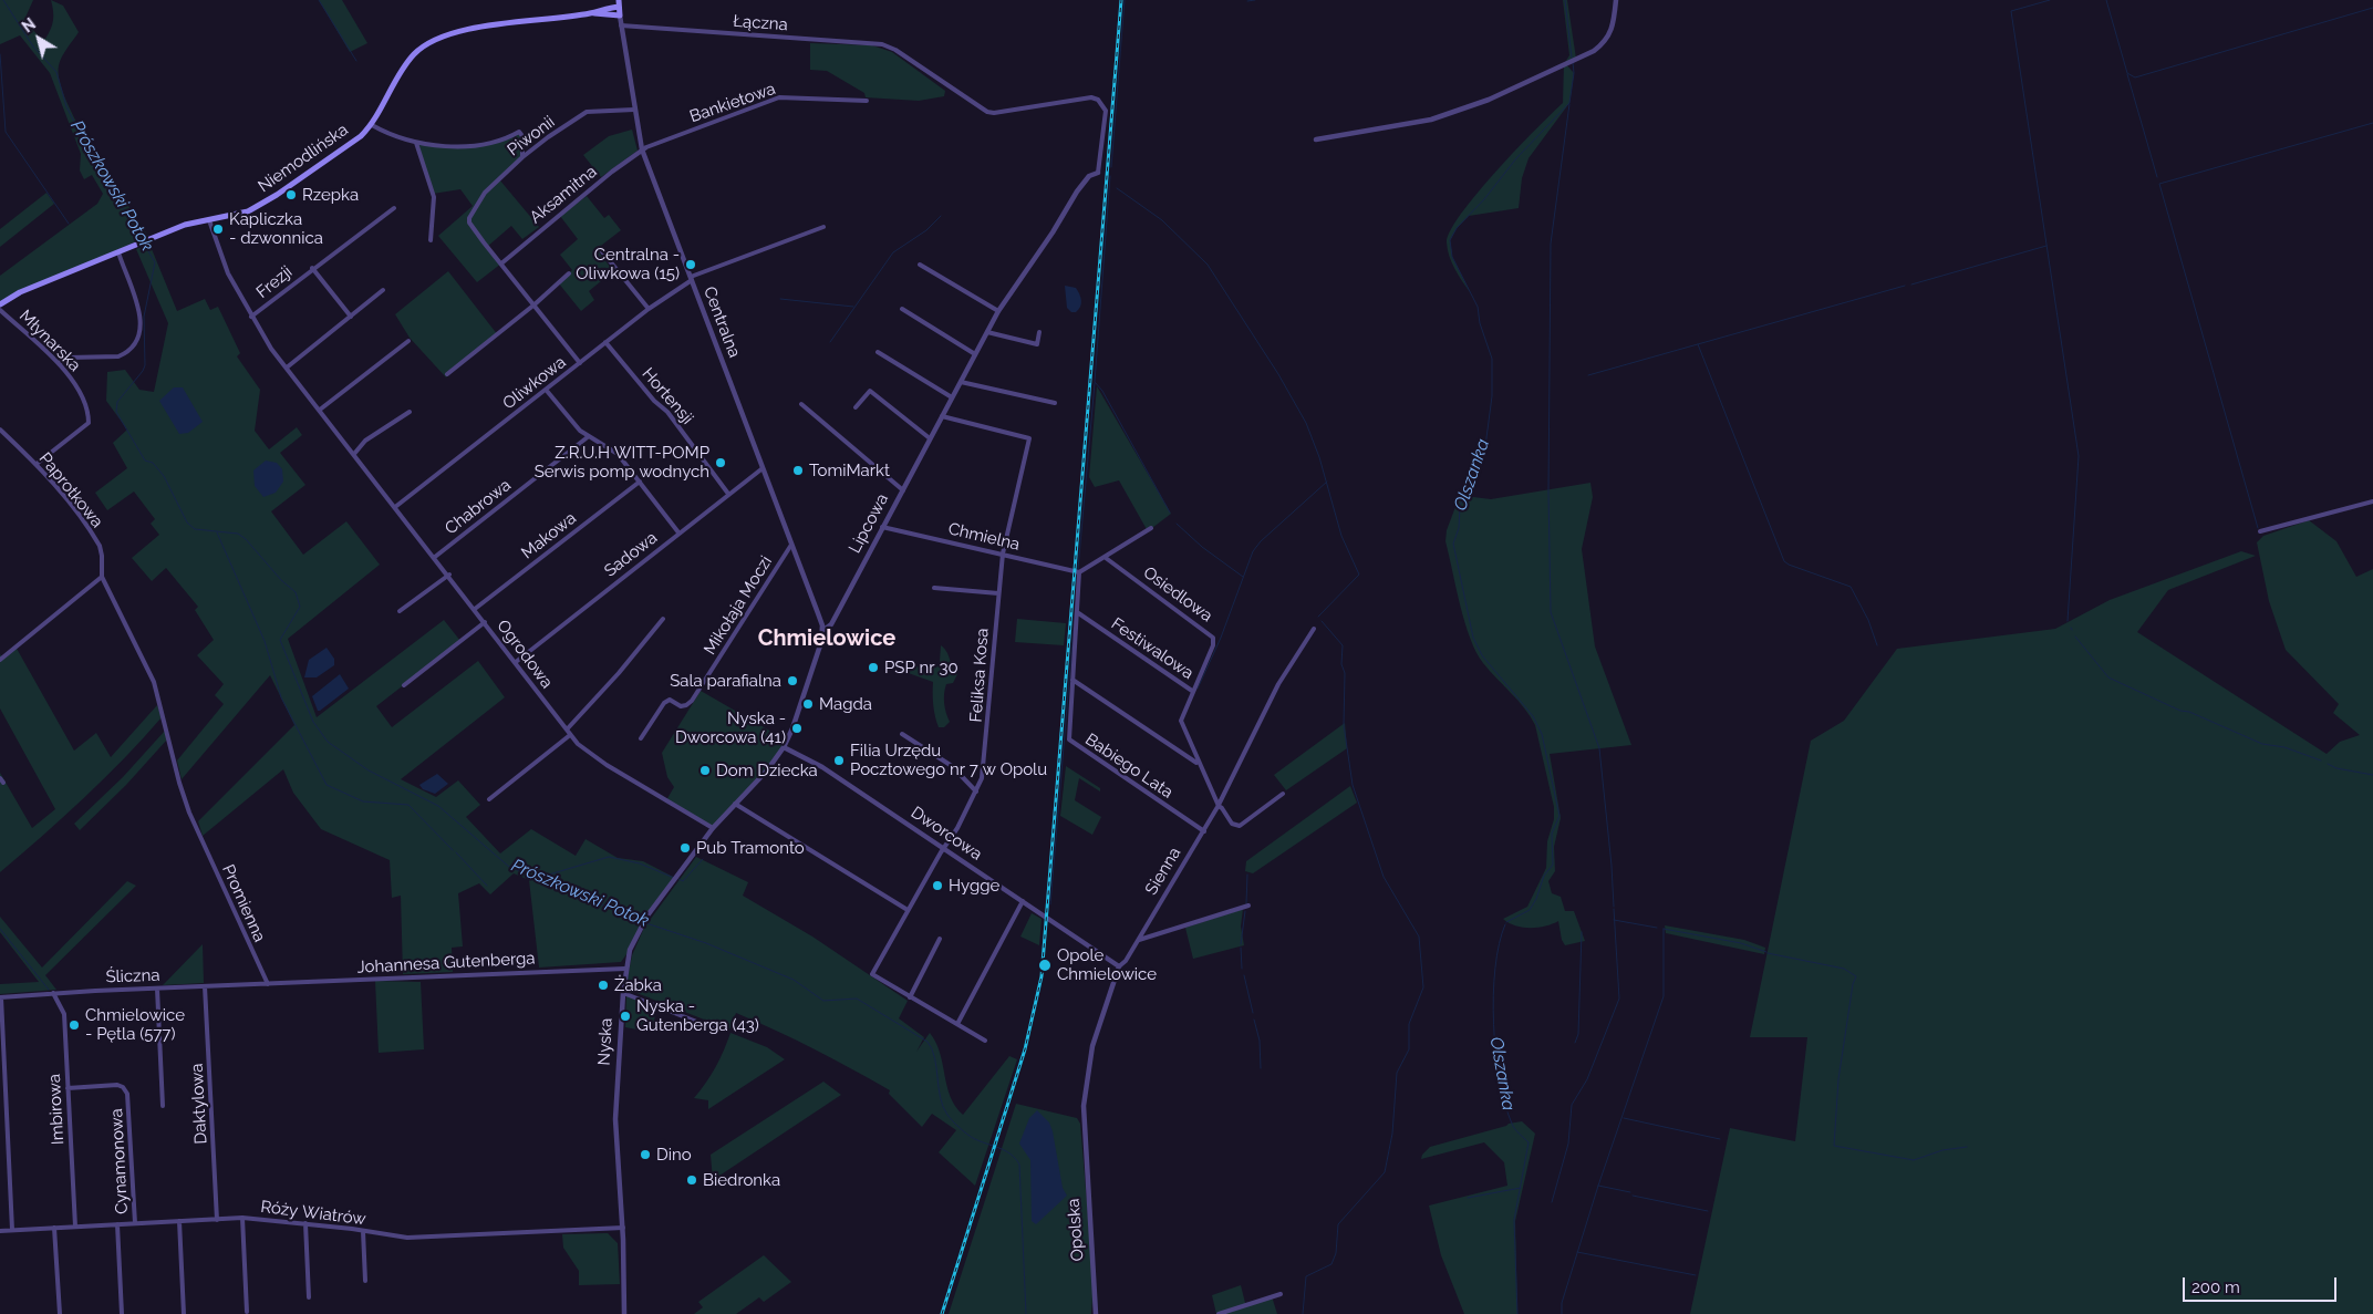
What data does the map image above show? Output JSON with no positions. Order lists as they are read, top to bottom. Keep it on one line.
{"streets":{"main road":["Niemodlińska"],"street":["Łączna","Bankietowa","Piwonii","Aksamitna","Frezji","Centralna","Młynarska","Oliwkowa","Hortensji","Paprotkowa","Chabrowa","Lipcowa","Makowa","Chmielna","Sadowa","Osiedlowa","Mikołaja Moczi","Festiwalowa","Ogrodowa","Feliksa Kosa","Babiego Lata","Dworcowa","Sienna","Promienna","Johannesa Gutenberga","Śliczna","Nyska","Daktylowa","Imbirowa","Cynamonowa","Róży Wiatrów","Opolska"]},"crossings":[["Łączna","Centralna"],["Łączna","Lipcowa"],["Bankietowa","Aksamitna"],["Bankietowa","Centralna"],["Piwonii","Aksamitna"],["Piwonii","Centralna"],["Niemodlińska","Centralna"],["Niemodlińska","Ogrodowa"],["Aksamitna","Centralna"],["Frezji","Ogrodowa"],["Centralna","Oliwkowa"],["Centralna","Lipcowa"],["Centralna","Sadowa"],["Centralna","Mikołaja Moczi"],["Centralna","Nyska"],["Młynarska","Paprotkowa"],["Oliwkowa","Hortensji"],["Oliwkowa","Ogrodowa"],["Hortensji","Sadowa"],["Paprotkowa","Promienna"],["Chabrowa","Ogrodowa"],["Lipcowa","Chmielna"],["Lipcowa","Feliksa Kosa"],["Lipcowa","Nyska"],["Makowa","Ogrodowa"],["Chmielna","Feliksa Kosa"],["Chmielna","Babiego Lata"],["Sadowa","Ogrodowa"],["Osiedlowa","Festiwalowa"],["Festiwalowa","Babiego Lata"],["Festiwalowa","Sienna"],["Ogrodowa","Nyska"],["Feliksa Kosa","Dworcowa"],["Babiego Lata","Sienna"],["Dworcowa","Sienna"],["Dworcowa","Nyska"],["Sienna","Opolska"],["Promienna","Johannesa Gutenberga"],["Promienna","Śliczna"],["Johannesa Gutenberga","Śliczna"],["Johannesa Gutenberga","Nyska"],["Śliczna","Daktylowa"],["Śliczna","Imbirowa"],["Nyska","Róży Wiatrów"],["Daktylowa","Róży Wiatrów"],["Imbirowa","Cynamonowa"],["Imbirowa","Róży Wiatrów"],["Cynamonowa","Róży Wiatrów"]],"districts":["Chmielowice"],"water":["Prószkowski Potok","Olszanka"],"places":["Rzepka","Kapliczka - dzwonnica","Centralna - Oliwkowa (15)","Z.R.U.H WITT-POMP Serwis pomp wodnych","TomiMarkt","PSP nr 30","Sala parafialna","Magda","Nyska - Dworcowa (41)","Filia Urzędu Pocztowego nr 7 w Opolu","Dom Dziecka","Pub Tramonto","Hygge","Opole Chmielowice","Żabka","Nyska - Gutenberga (43)","Chmielowice - Pętla (577)","Dino","Biedronka"],"scale_bar":"200 m","north":"top left"}
